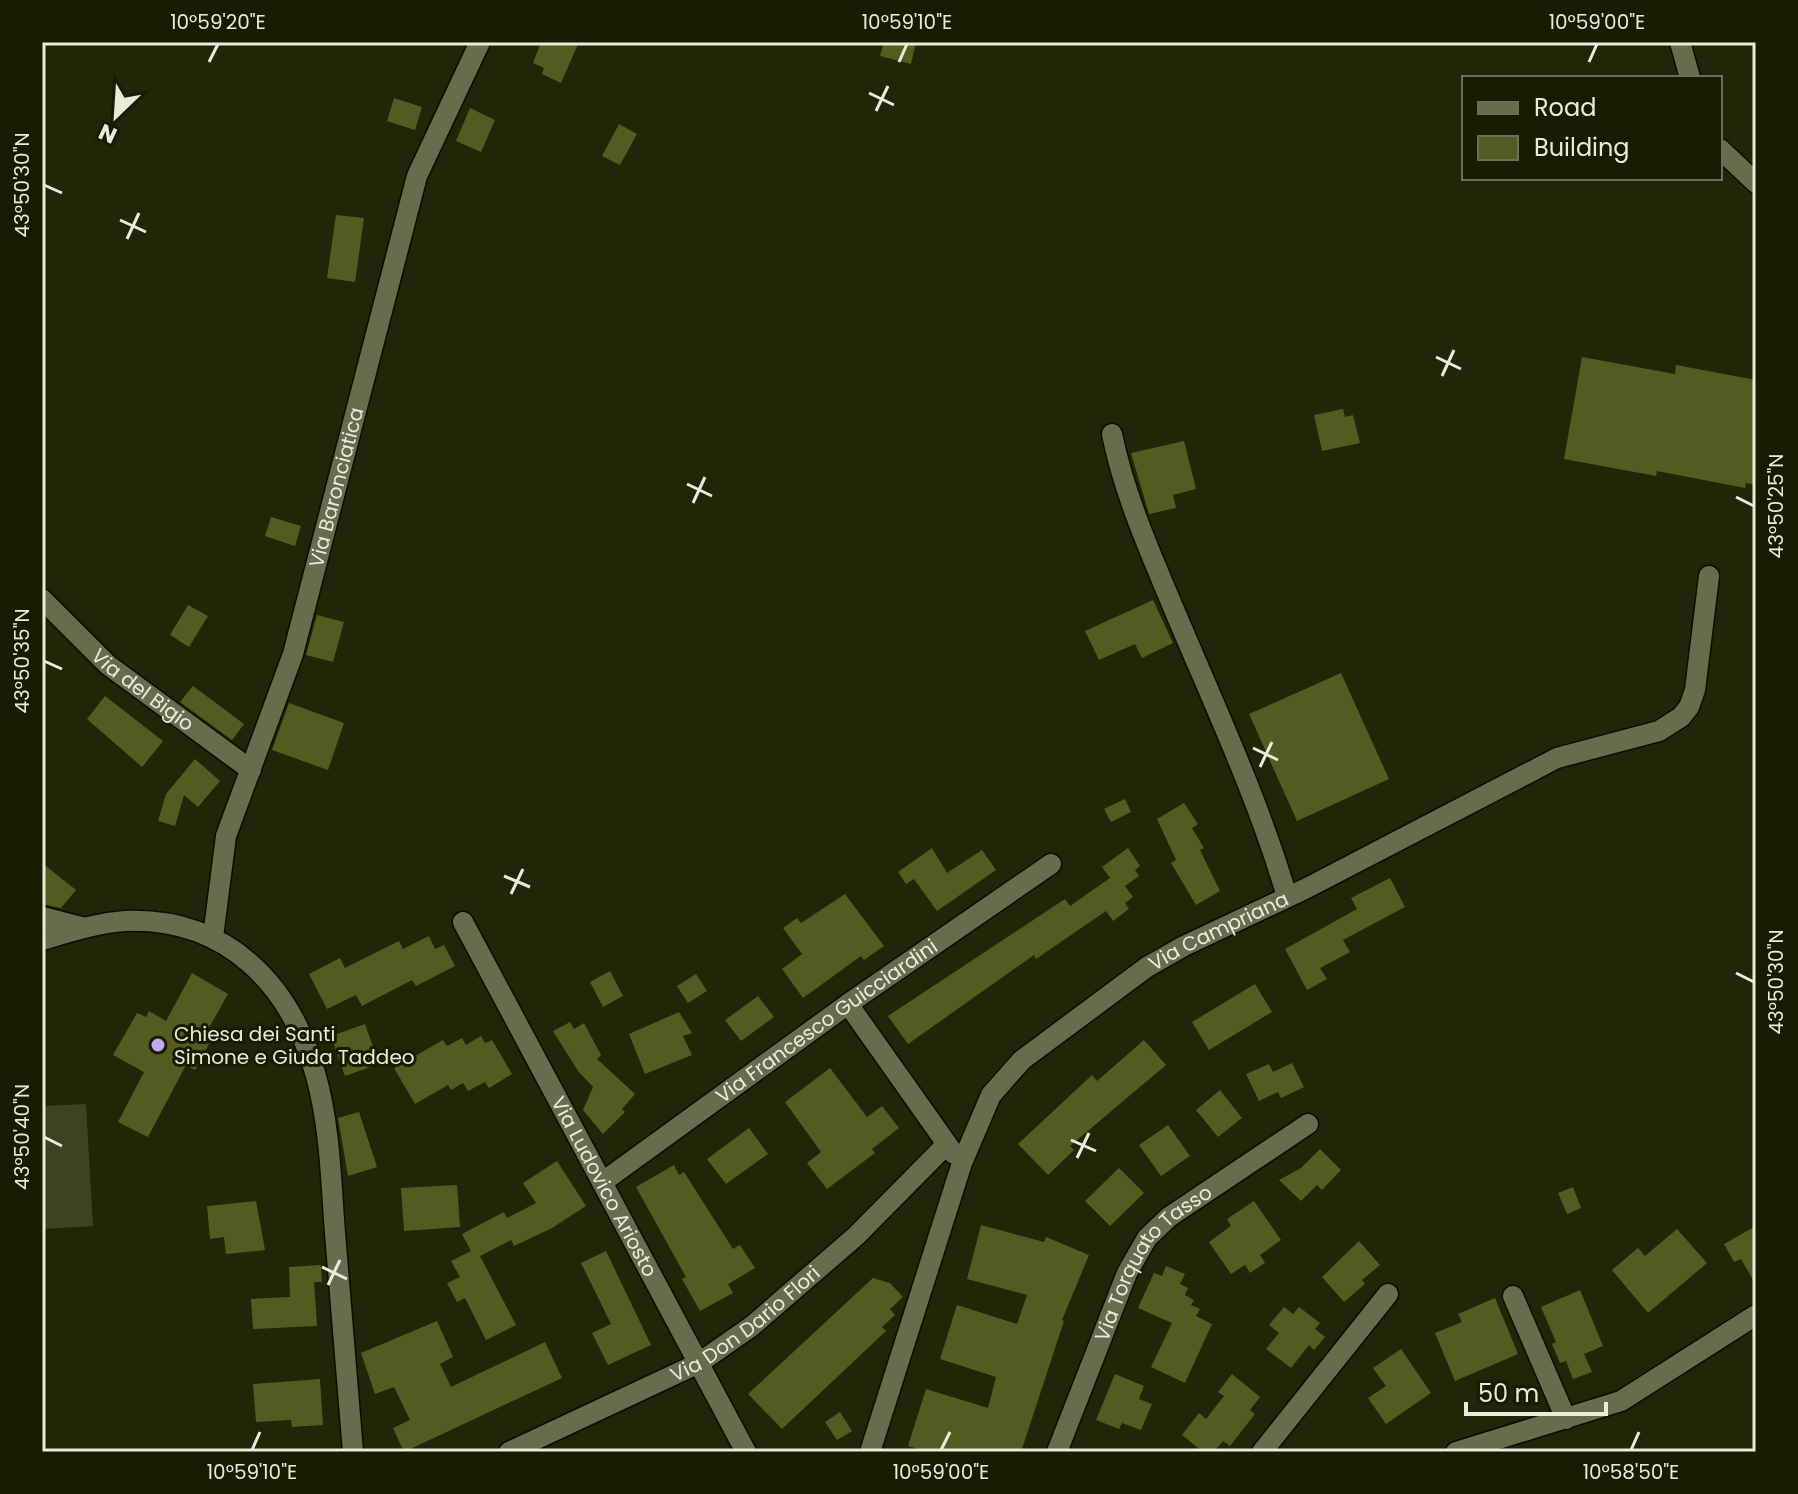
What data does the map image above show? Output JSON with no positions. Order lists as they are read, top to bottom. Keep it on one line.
{"streets":{"street":["Via Baronciatica","Via del Bigio","Via Campriana","Via Francesco Guicciardini","Via Ludovico Ariosto","Via Torquato Tasso","Via Don Dario Flori"]},"crossings":[["Via Baronciatica","Via del Bigio"],["Via Francesco Guicciardini","Via Ludovico Ariosto"],["Via Ludovico Ariosto","Via Don Dario Flori"]],"places":["Chiesa dei Santi Simone e Giuda Taddeo"],"legend":["Road","Building"],"scale_bar":"50 m","north":"bottom left","coordinates":["10°59'20\"E","10°59'10\"E","10°59'00\"E","43°50'30\"N","43°50'25\"N","43°50'35\"N","43°50'40\"N","10°58'50\"E"]}
